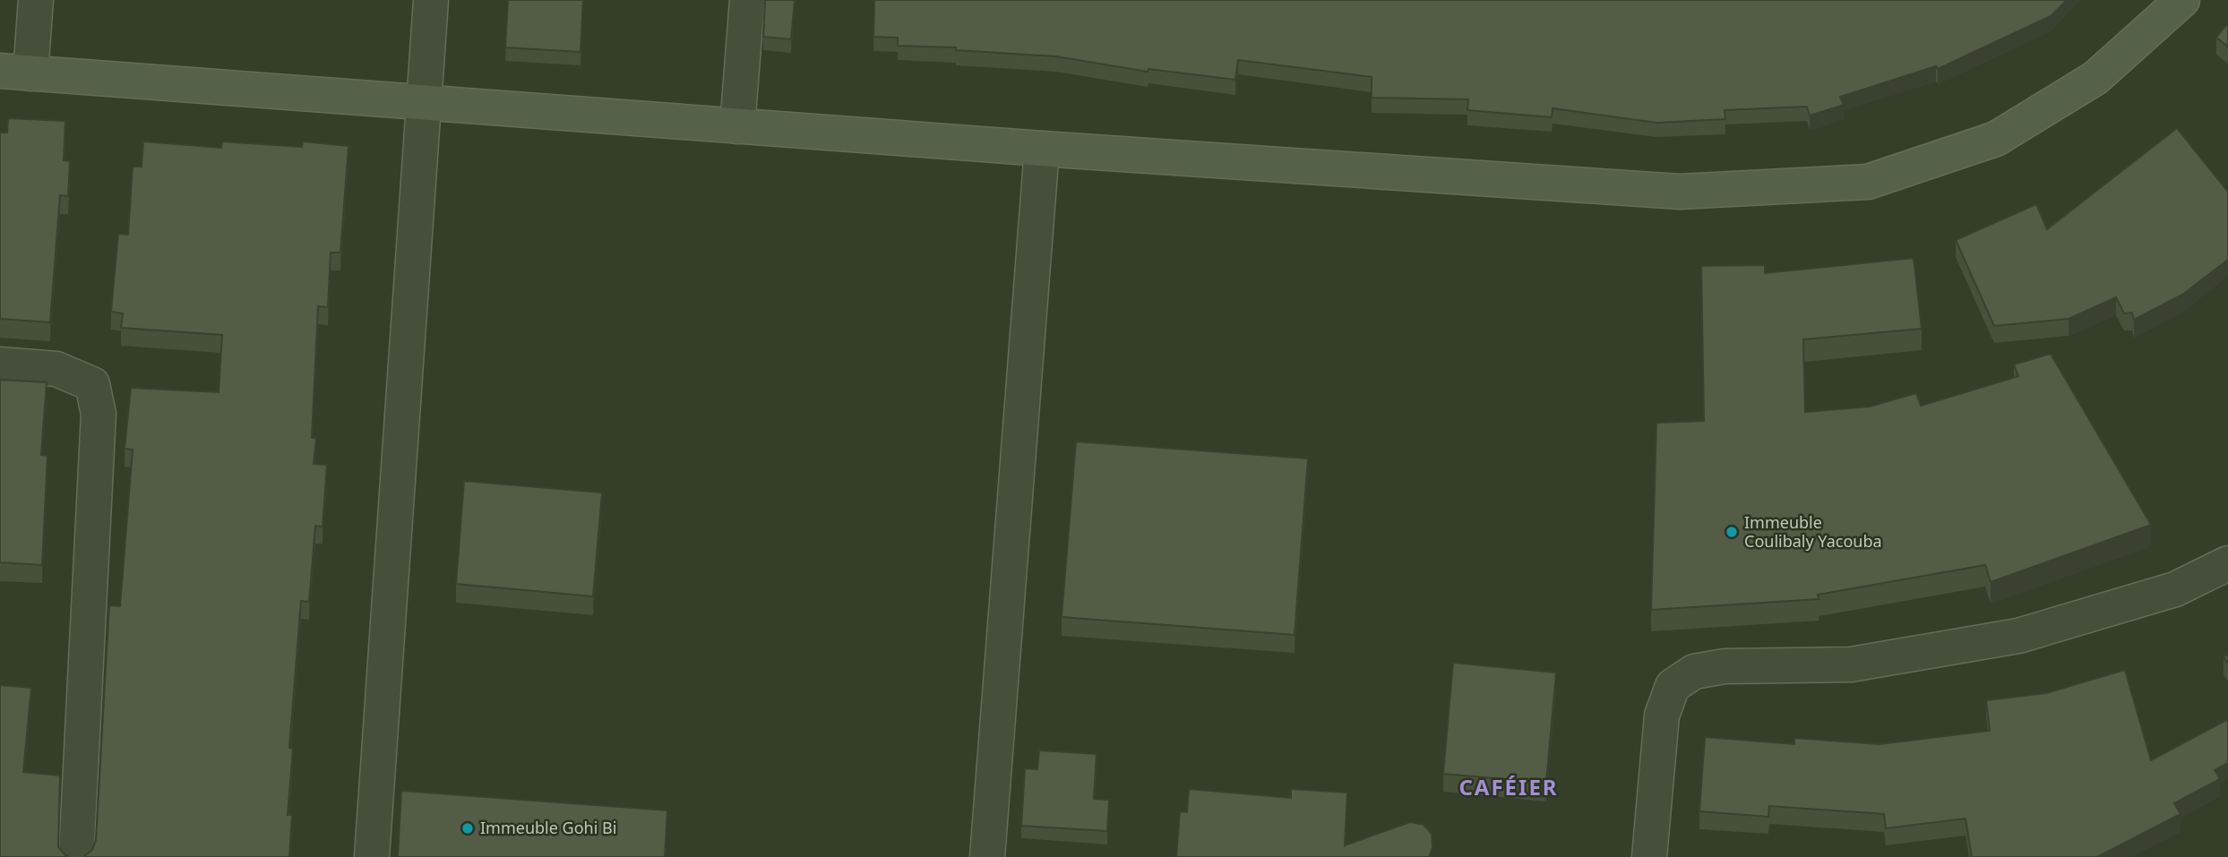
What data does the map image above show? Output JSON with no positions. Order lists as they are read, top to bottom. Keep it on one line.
{"districts":["CAFÉIER"],"places":["Immeuble Coulibaly Yacouba","Immeuble Gohi Bi"]}
